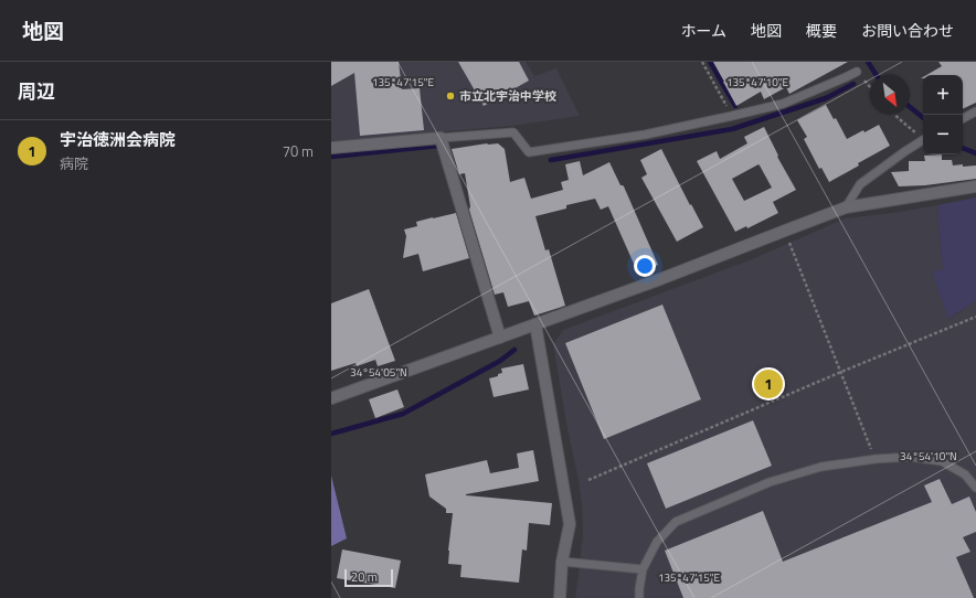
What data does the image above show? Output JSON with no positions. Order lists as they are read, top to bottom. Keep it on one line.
{"places":["市立北宇治中学校"],"scale_bar":"20 m","north":"bottom right","page":{"header":"地図","nav":["ホーム","地図","概要","お問い合わせ"],"heading":"周辺","map_buttons":["+","−"],"list":[{"mark":"1","name":"宇治徳洲会病院","note":"病院","value":"70 m"}],"pins":"1","scale":"20 m"},"coordinates":["135°47'15\"E","135°47'10\"E","34°54'05\"N","34°54'10\"N"]}
